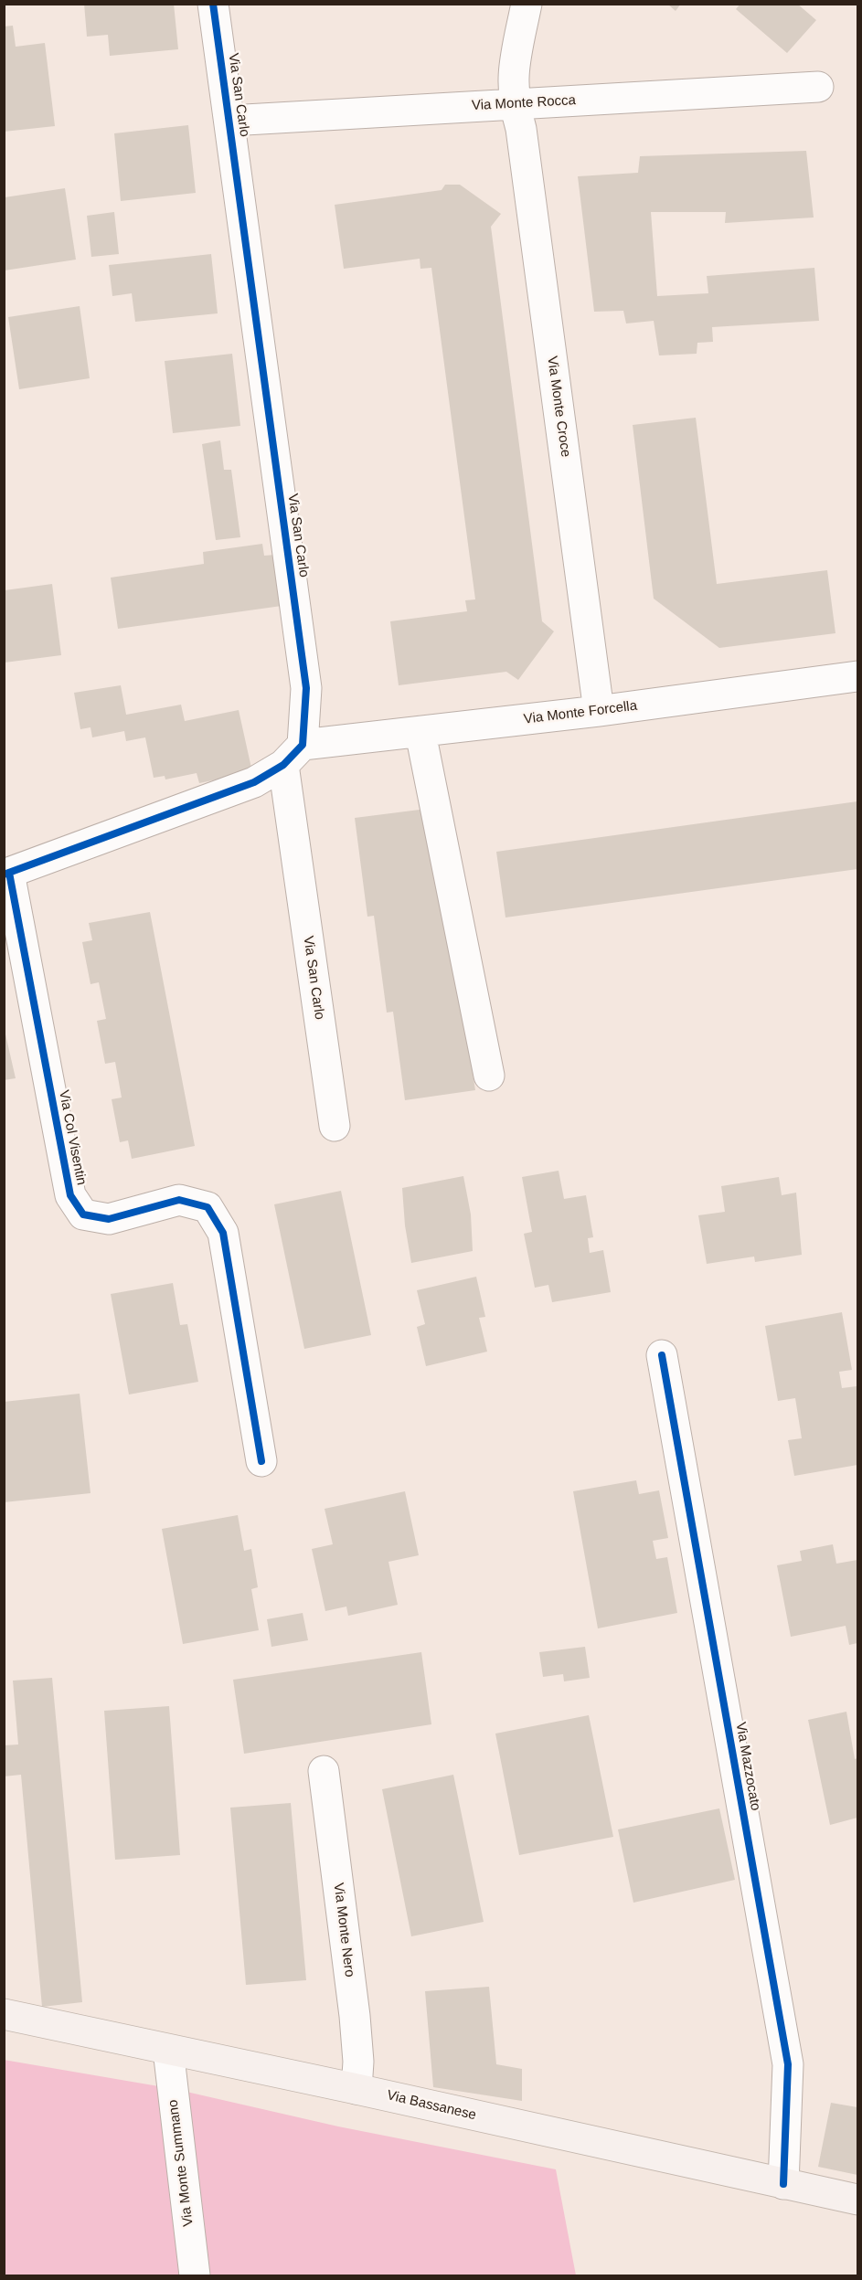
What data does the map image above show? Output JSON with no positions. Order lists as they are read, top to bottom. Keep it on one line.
{"streets":{"main road":["Via Bassanese"],"street":["Via San Carlo","Via Monte Rocca","Via Monte Croce","Via Monte Forcella","Via Col Visentin","Via Mazzocato","Via Monte Nero","Via Monte Summano"]},"crossings":[["Via San Carlo","Via Monte Rocca"],["Via San Carlo","Via Monte Forcella"],["Via Monte Rocca","Via Monte Croce"],["Via Monte Croce","Via Monte Forcella"],["Via Mazzocato","Via Bassanese"],["Via Monte Nero","Via Bassanese"],["Via Bassanese","Via Monte Summano"]]}
